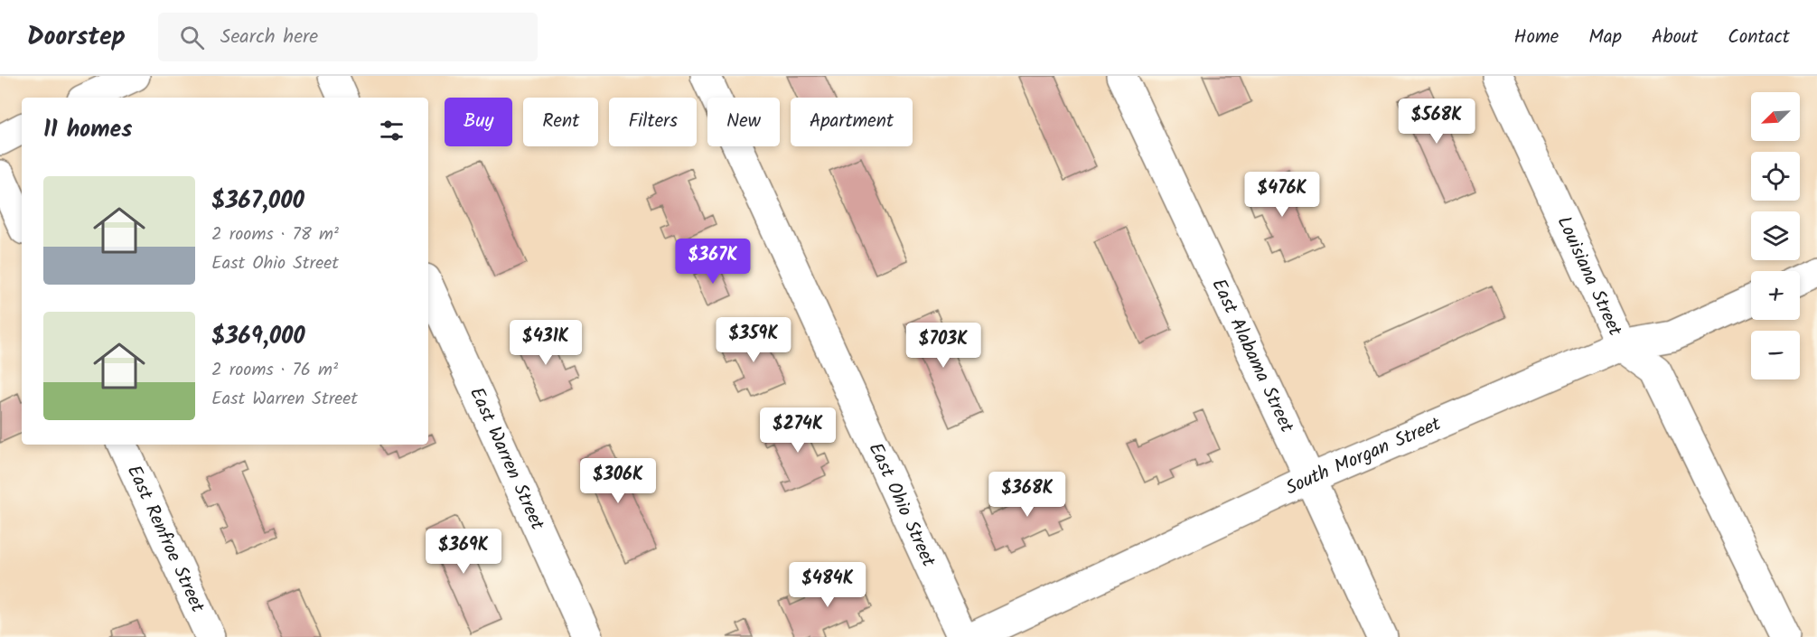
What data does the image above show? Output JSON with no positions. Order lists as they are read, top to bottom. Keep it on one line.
{"streets":{"street":["Louisiana Street","East Alabama Street","South Morgan Street","East Warren Street","East Ohio Street","East Renfroe Street"]},"crossings":[["Louisiana Street","South Morgan Street"],["East Alabama Street","South Morgan Street"]],"north":"bottom left","page":{"header":"Doorstep","search":"Search here","nav":["Home","Map","About","Contact"],"map_buttons":["+","−"],"chip":["Buy","Rent","Filters","New","Apartment"],"heading":"11 homes","price":["$568K","$476K","$367K","$359K","$431K","$703K","$274K","$306K","$368K","$369K","$484K"],"list":[{"name":"$367,000","note":"2 rooms · 78 m² · East Ohio Street"},{"name":"$369,000","note":"2 rooms · 76 m² · East Warren Street"}]}}
